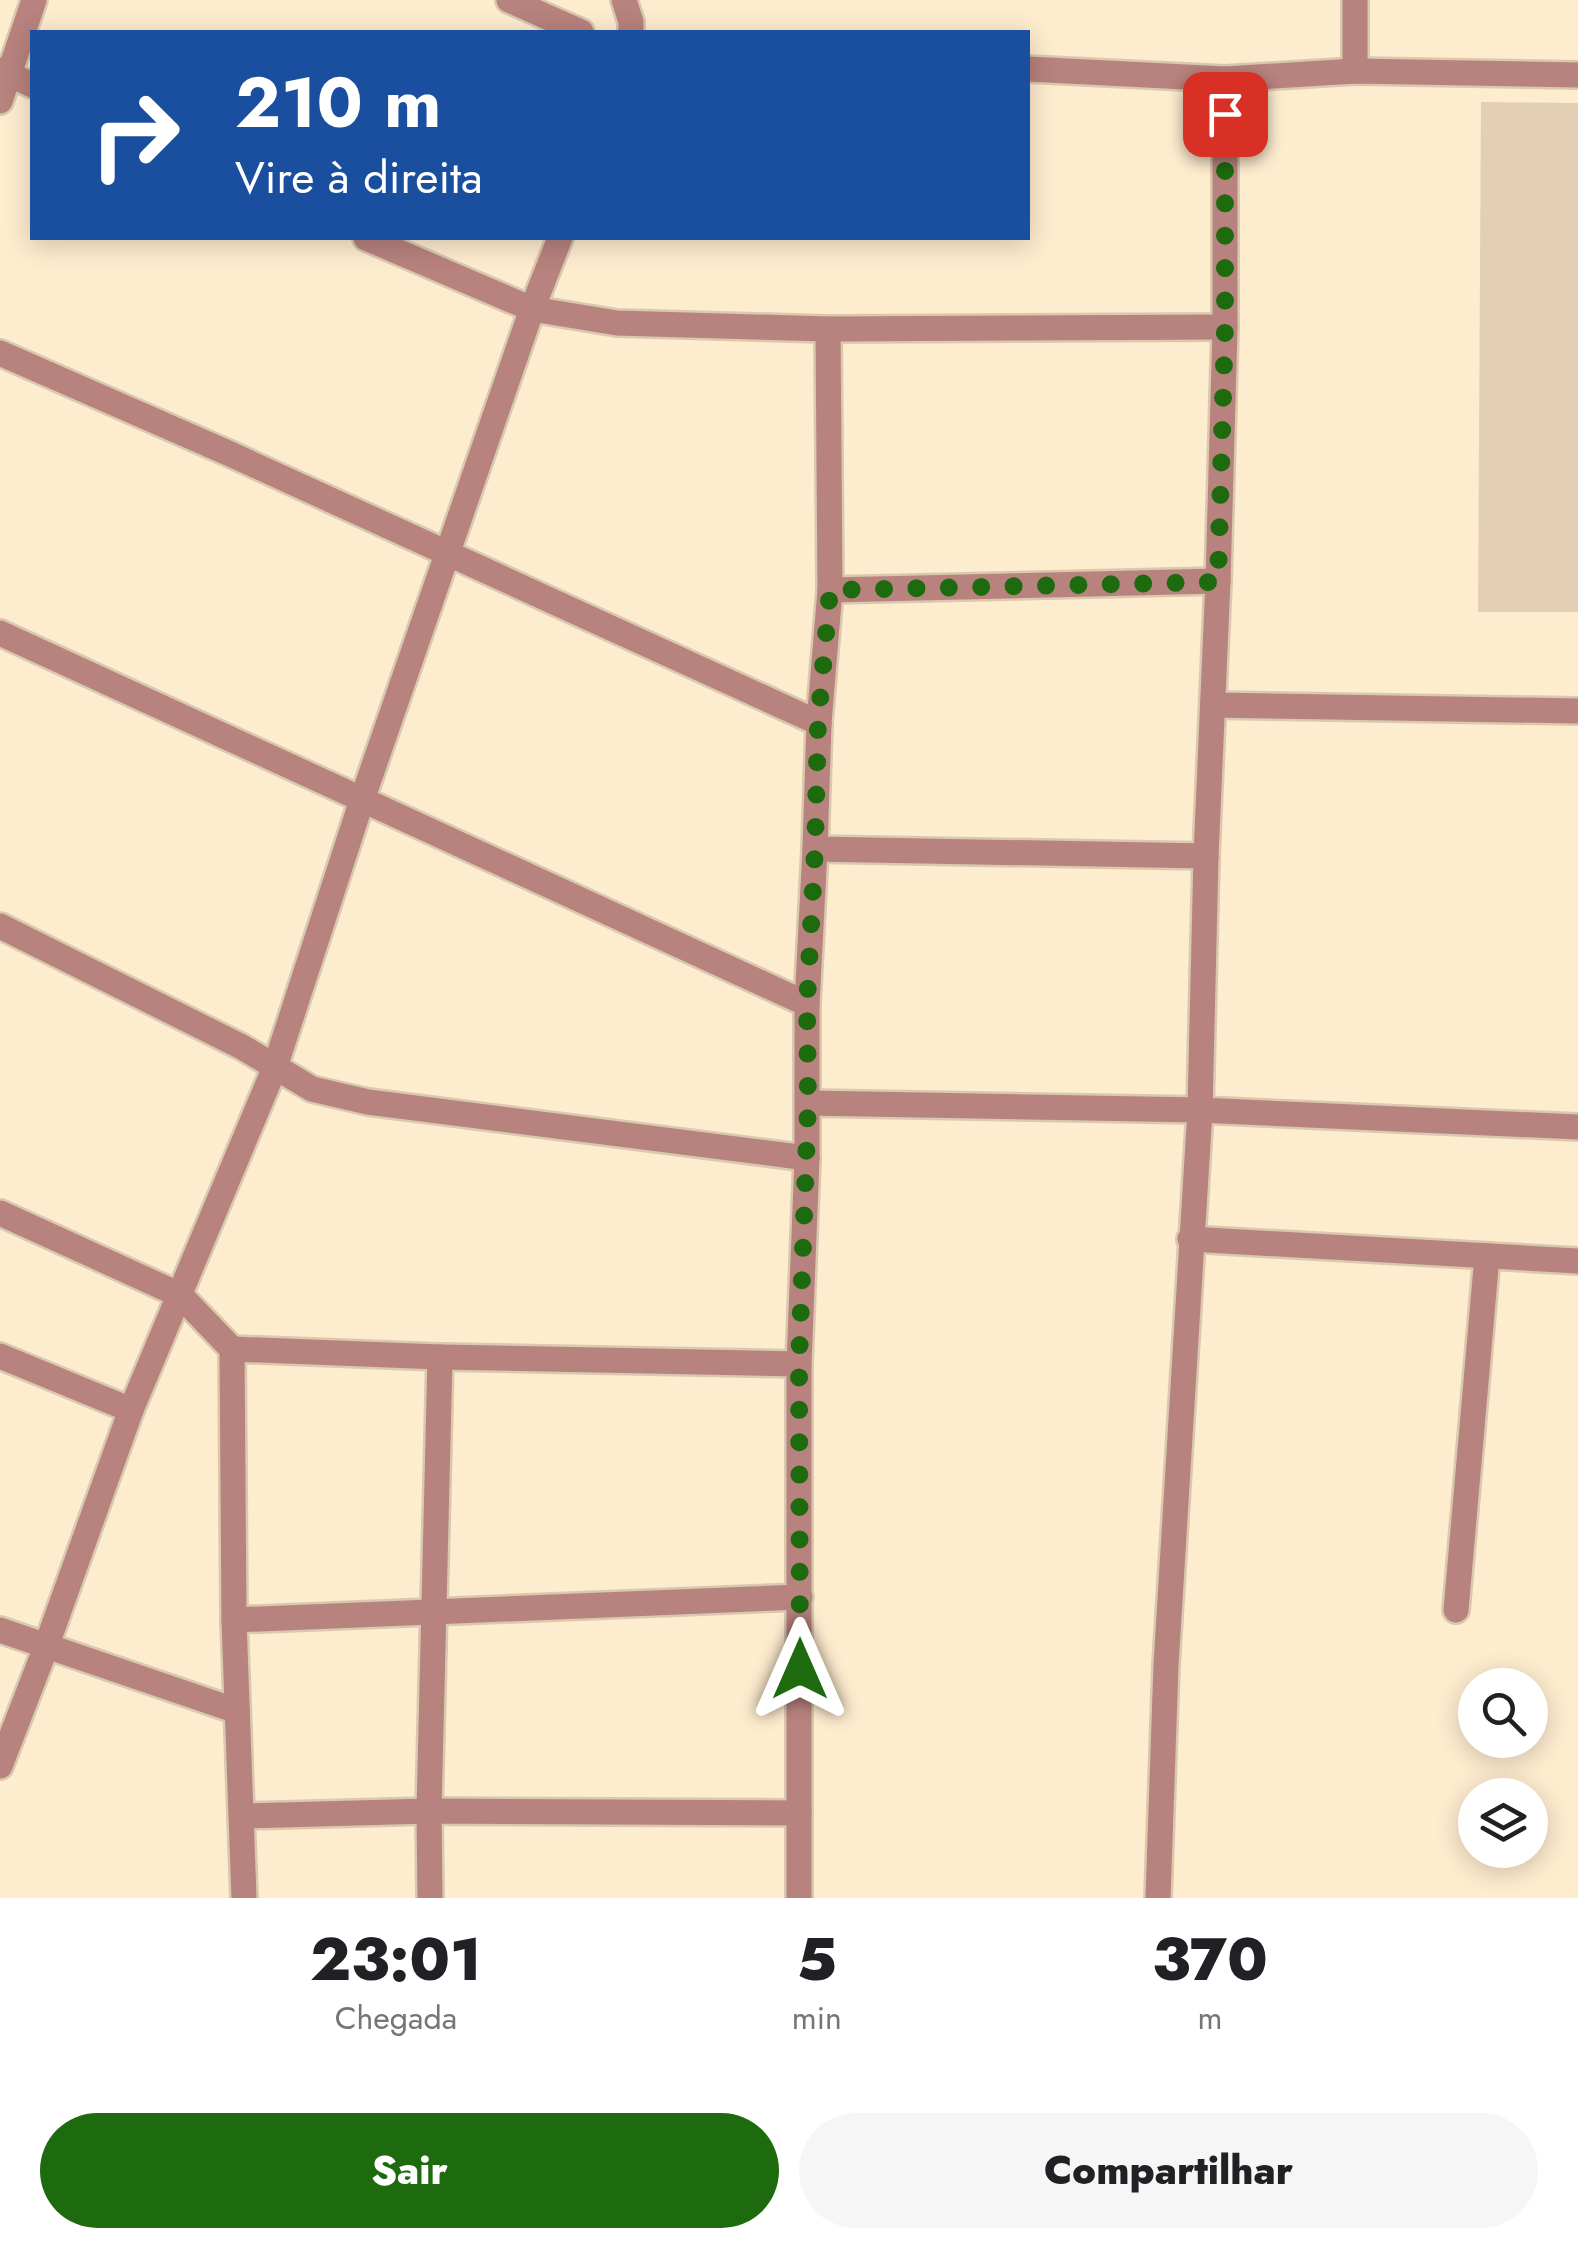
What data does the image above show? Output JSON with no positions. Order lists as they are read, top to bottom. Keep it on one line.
{"page":{"turn":["210 m","Vire à direita"],"eta":["23:01","Chegada","5","min","370","m"],"buttons":["Sair","Compartilhar"]}}
